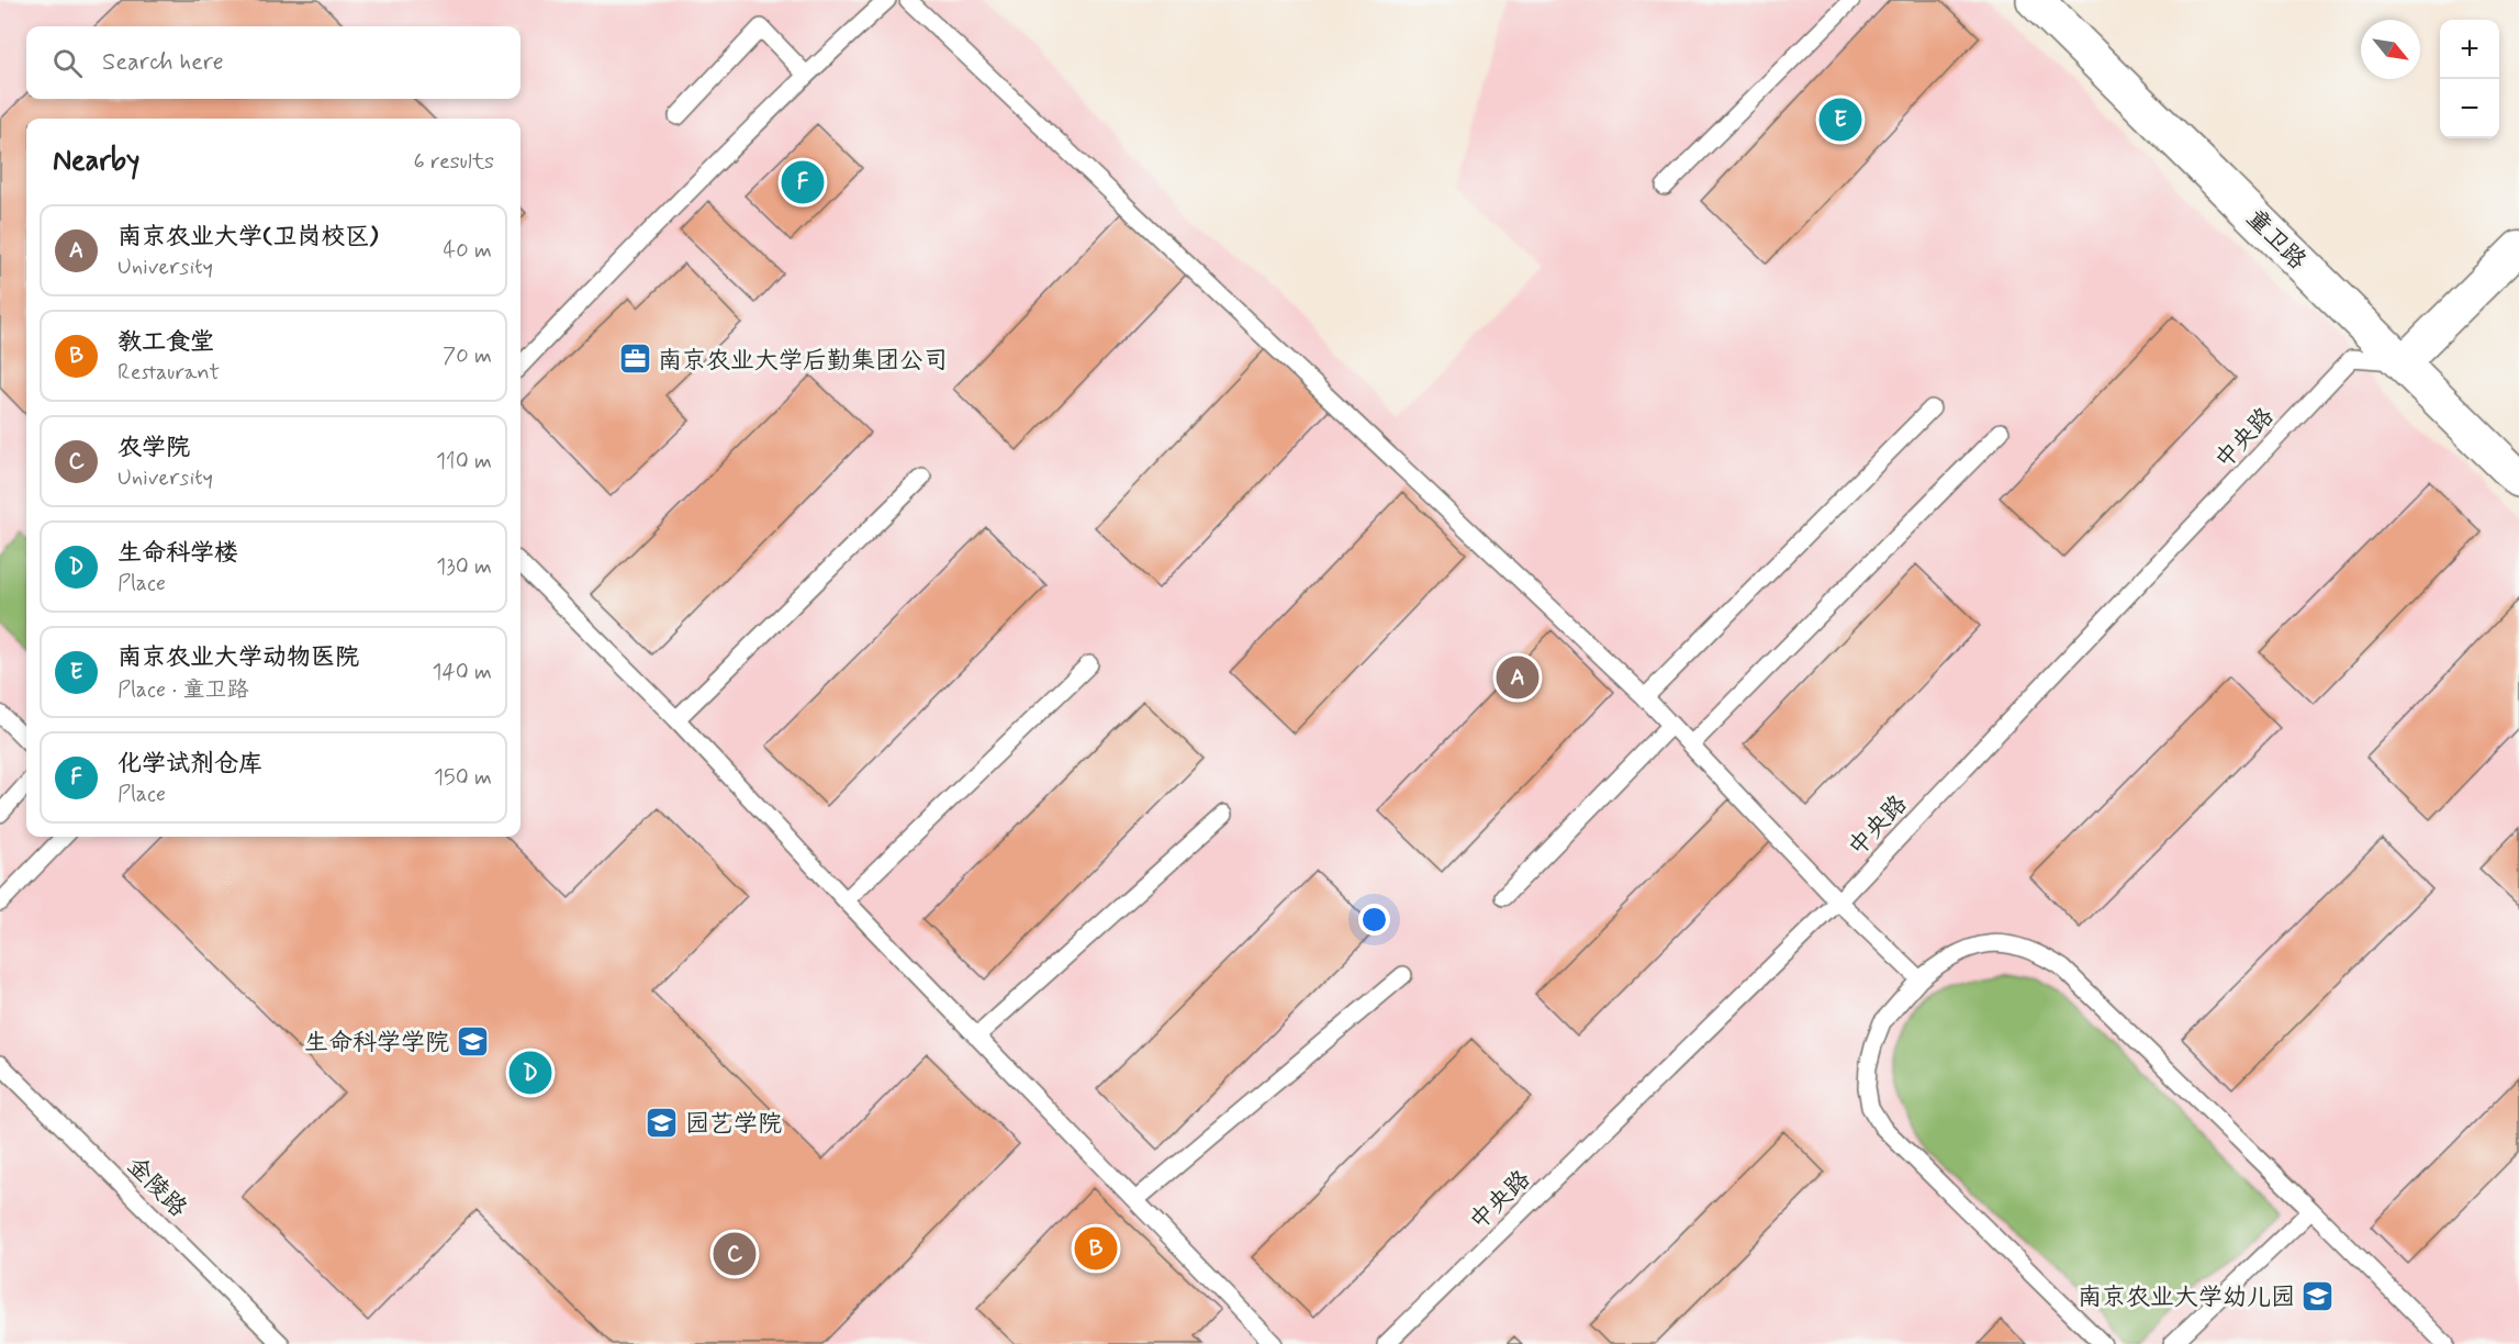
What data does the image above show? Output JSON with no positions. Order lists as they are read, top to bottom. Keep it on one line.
{"streets":{"street":["童卫路"],"lane":["中央路","金陵路"]},"crossings":[["童卫路","中央路"]],"places":{"office":["南京农业大学后勤集团公司"],"school or university":["生命科学学院","园艺学院","南京农业大学幼儿园"]},"north":"bottom right","page":{"map_buttons":["+","−"],"search":"Search here","pins":["E","F","A","D","B","C"],"heading":["Nearby","6 results"],"list":[{"mark":"A","name":"南京农业大学(卫岗校区)","note":"University","value":"40 m"},{"mark":"B","name":"教工食堂","note":"Restaurant","value":"70 m"},{"mark":"C","name":"农学院","note":"University","value":"110 m"},{"mark":"D","name":"生命科学楼","note":"Place","value":"130 m"},{"mark":"E","name":"南京农业大学动物医院","note":"Place · 童卫路","value":"140 m"},{"mark":"F","name":"化学试剂仓库","note":"Place","value":"150 m"}]}}
